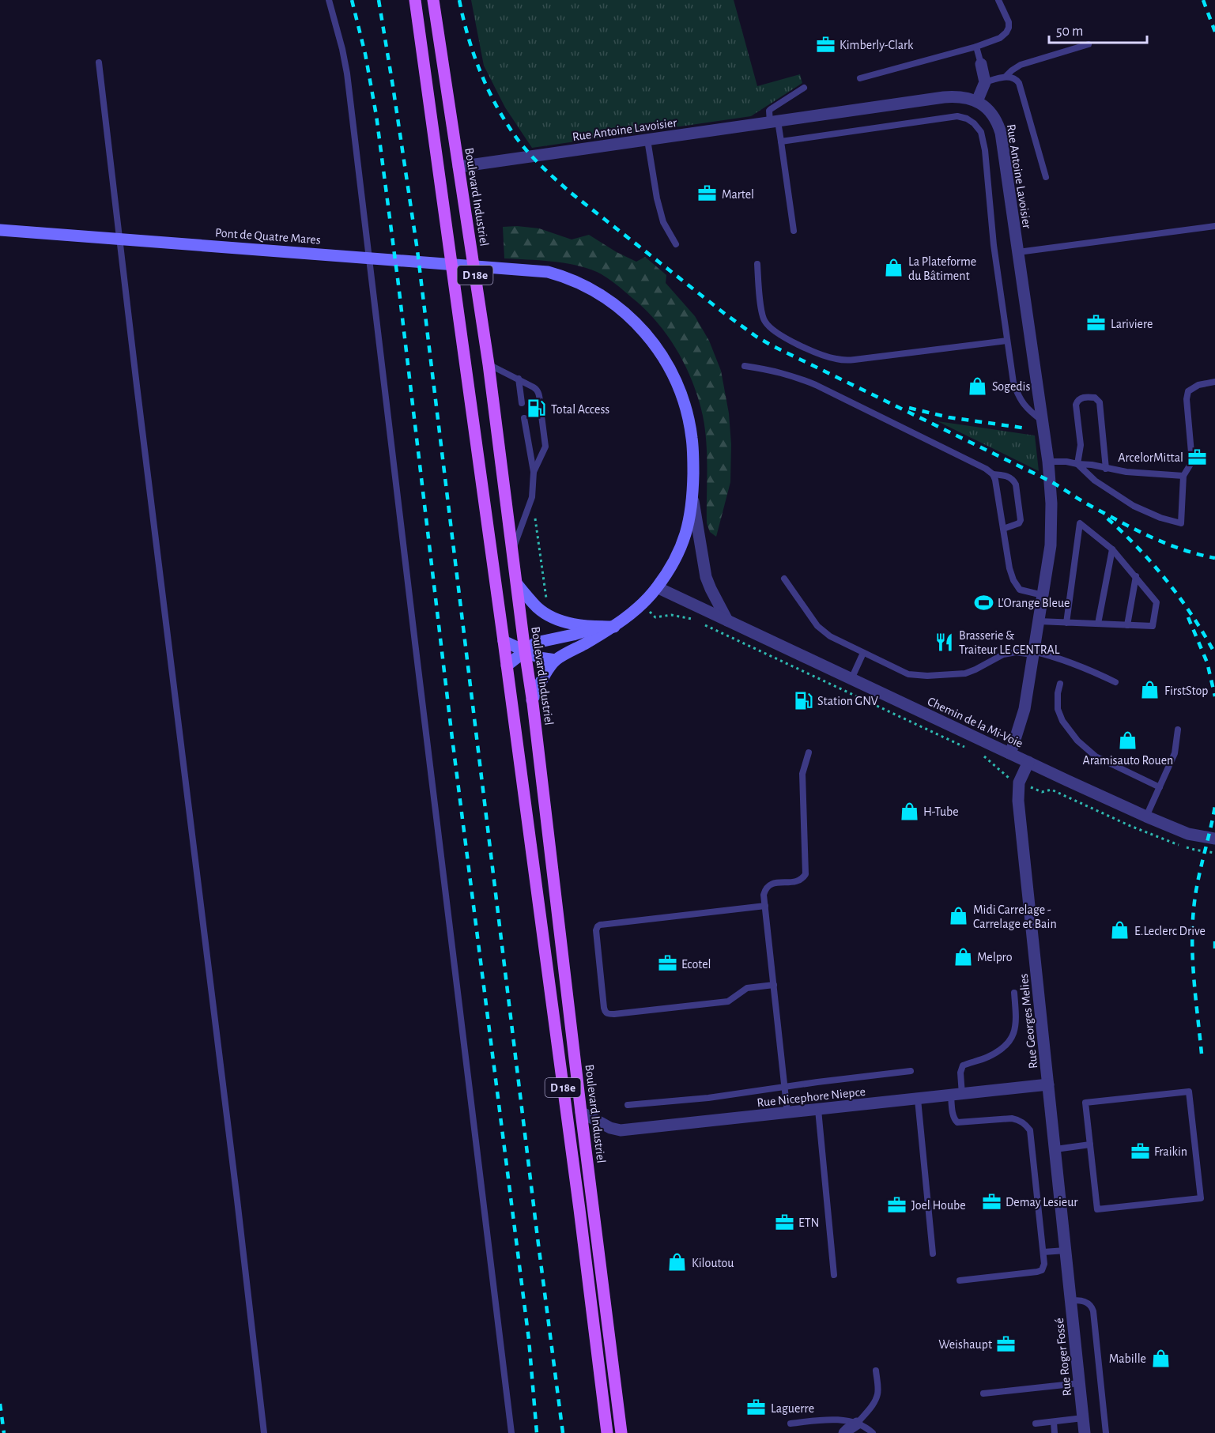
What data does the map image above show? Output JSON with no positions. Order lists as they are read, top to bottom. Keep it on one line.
{"streets":{"main road":["Boulevard Industriel","Pont de Quatre Mares","D 18e"],"street":["Rue Antoine Lavoisier","Chemin de la Mi-Voie","Rue Georges Melies","Rue Nicephore Niepce","Rue Roger Fossé"]},"crossings":[["Rue Antoine Lavoisier","Boulevard Industriel"],["Rue Antoine Lavoisier","Chemin de la Mi-Voie"],["Boulevard Industriel","Rue Nicephore Niepce"],["Pont de Quatre Mares","Chemin de la Mi-Voie"],["Chemin de la Mi-Voie","Rue Georges Melies"],["Rue Georges Melies","Rue Nicephore Niepce"],["Rue Georges Melies","Rue Roger Fossé"]],"places":{"office":["Kimberly-Clark","Martel","Lariviere","ArcelorMittal","Ecotel","Fraikin","Demay Lesieur","Joel Hoube","ETN","Weishaupt","Laguerre"],"shop":["La Plateforme du Bâtiment","Sogedis","FirstStop","Aramisauto Rouen","H-Tube","Midi Carrelage - Carrelage et Bain","E.Leclerc Drive","Melpro","Kiloutou","Mabille"],"fuel station":["Total Access","Station GNV"],"sports":["L'Orange Bleue"],"restaurant":["Brasserie & Traiteur LE CENTRAL"]},"scale_bar":"50 m"}
